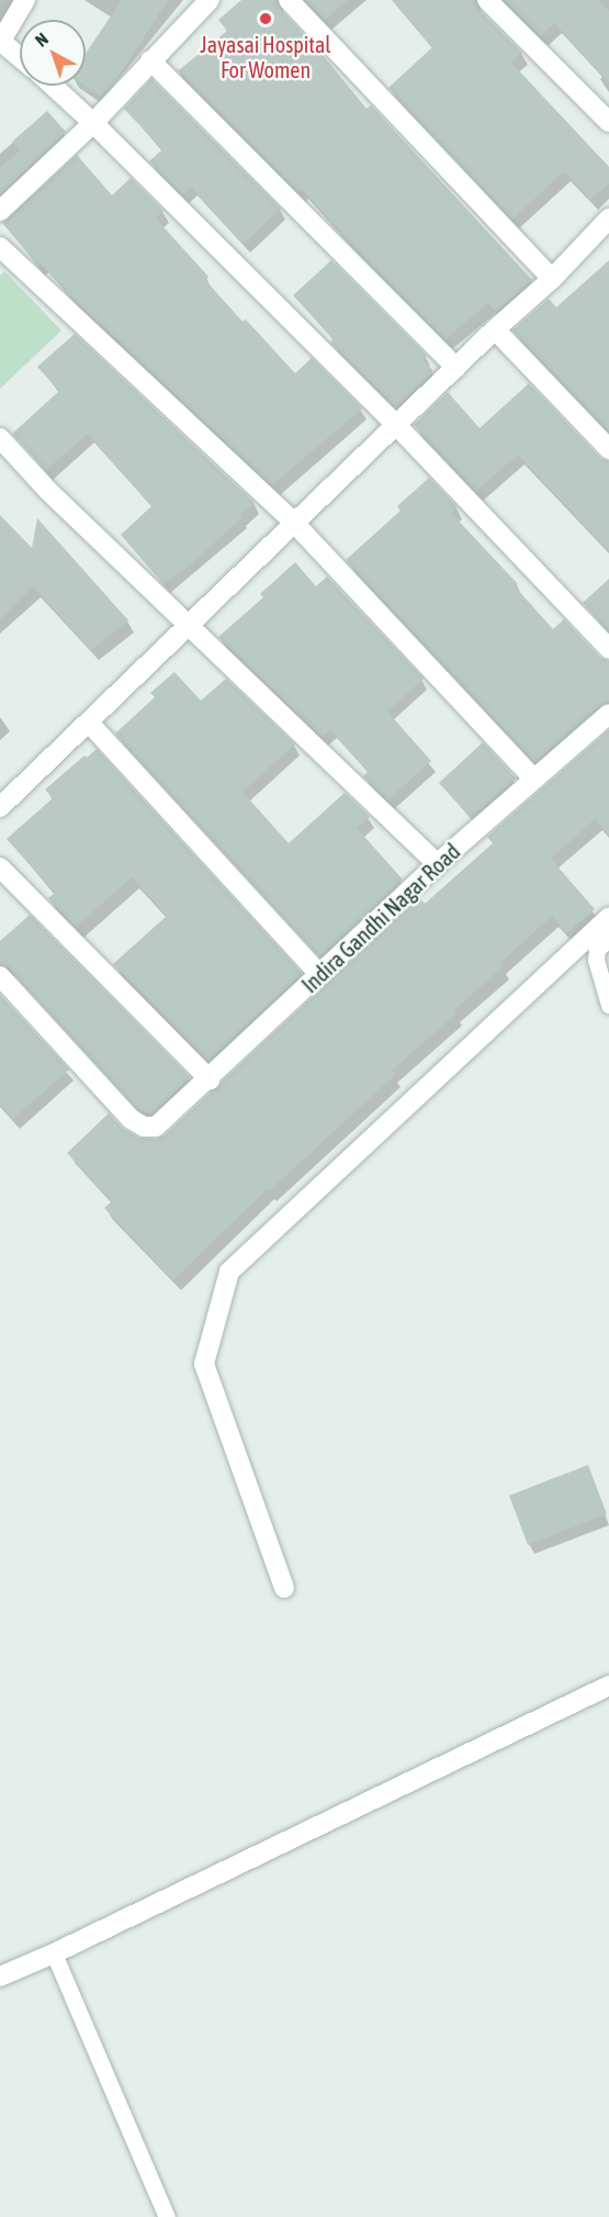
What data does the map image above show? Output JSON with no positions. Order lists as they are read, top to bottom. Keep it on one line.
{"streets":{"street":["Indira Gandhi Nagar Road"]},"places":["Jayasai Hospital For Women"],"north":"top left"}
